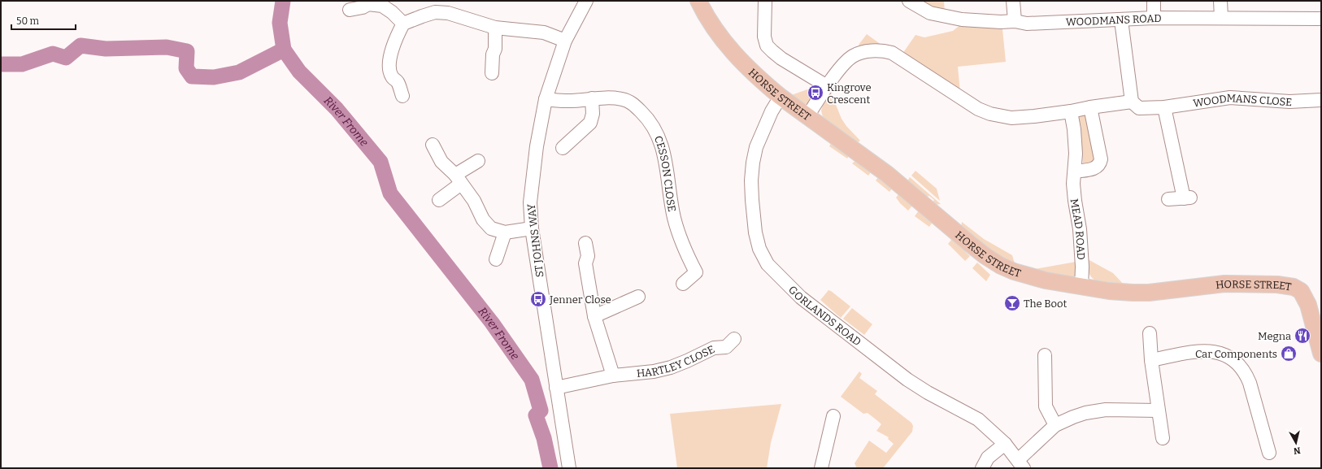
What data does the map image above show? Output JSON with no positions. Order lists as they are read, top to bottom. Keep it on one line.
{"streets":{"main road":["HORSE STREET"],"street":["WOODMANS ROAD","WOODMANS CLOSE","CESSON CLOSE","MEAD ROAD","ST JOHNS WAY","GORLANDS ROAD","HARTLEY CLOSE"]},"crossings":[["HORSE STREET","MEAD ROAD"],["HORSE STREET","GORLANDS ROAD"],["CESSON CLOSE","ST JOHNS WAY"],["ST JOHNS WAY","HARTLEY CLOSE"]],"water":["River Frome"],"places":{"bus stop":["Kingrove Crescent","Jenner Close"],"bar":["The Boot"],"restaurant":["Megna"],"shop":["Car Components"]},"scale_bar":"50 m","north":"bottom"}
